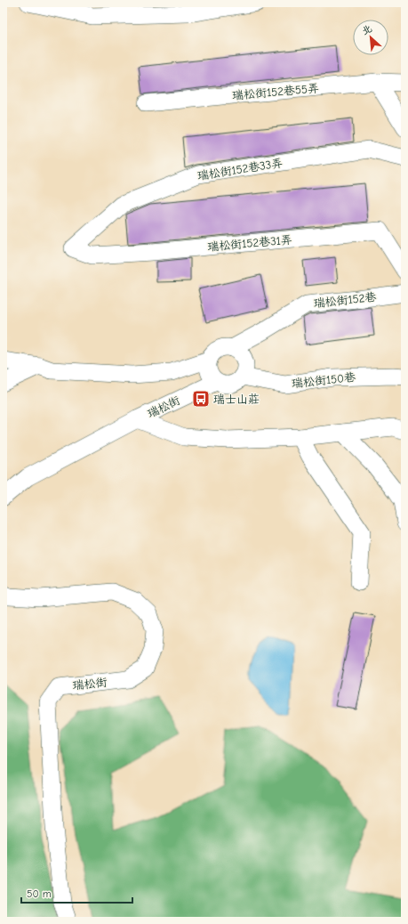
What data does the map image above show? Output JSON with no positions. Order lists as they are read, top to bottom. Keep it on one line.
{"streets":{"street":["瑞松街152巷55弄","瑞松街152巷33弄","瑞松街152巷31弄","瑞松街152巷","瑞松街150巷","瑞松街"]},"crossings":[["瑞松街152巷33弄","瑞松街152巷31弄"],["瑞松街152巷","瑞松街150巷"],["瑞松街152巷","瑞松街"],["瑞松街150巷","瑞松街"]],"places":{"bus stop":["瑞士山莊"]},"scale_bar":"50 m","north":"top left"}
